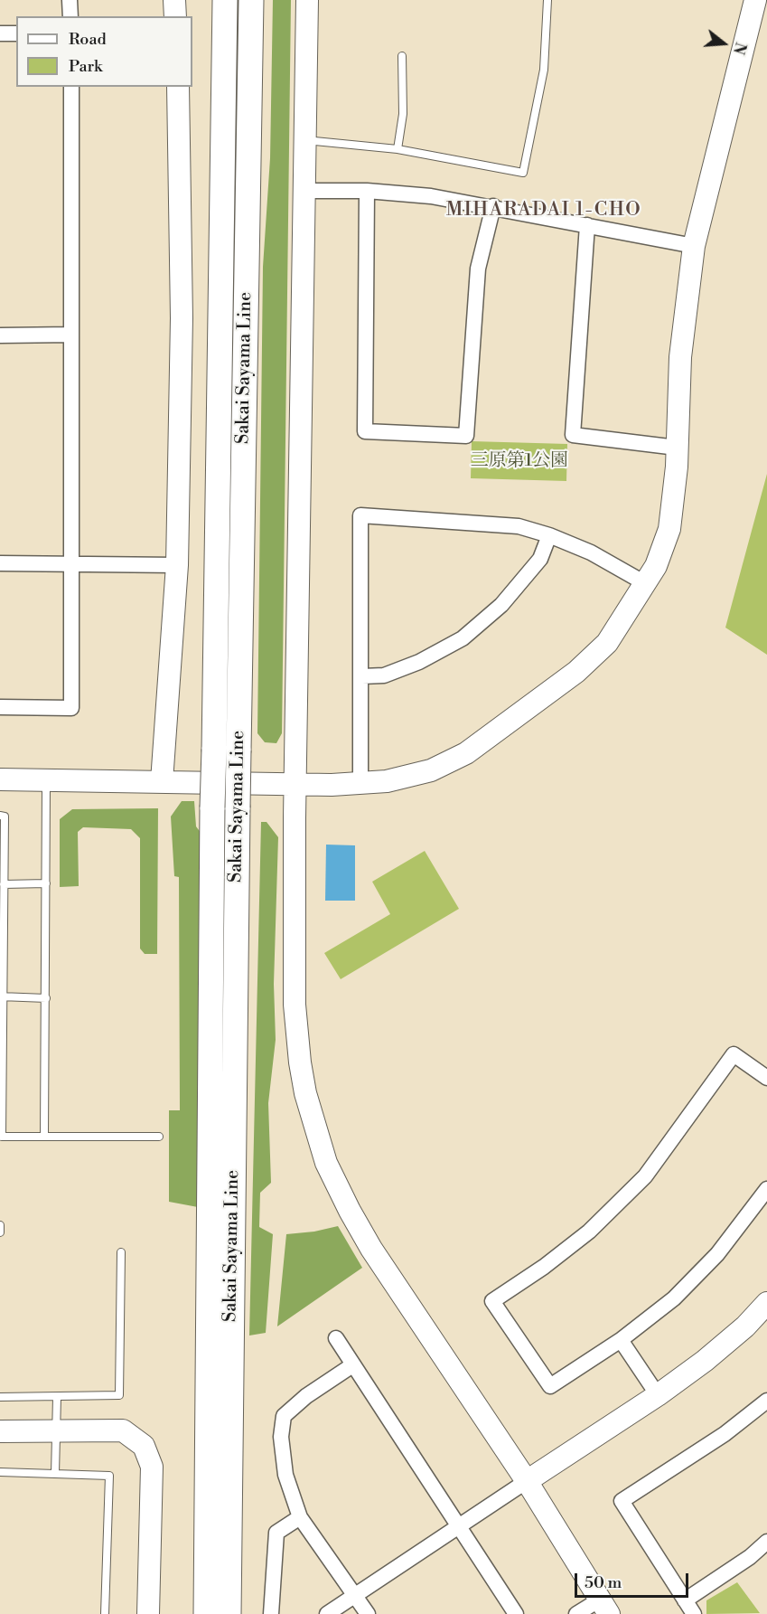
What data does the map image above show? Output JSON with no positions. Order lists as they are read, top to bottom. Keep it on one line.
{"streets":{"main road":["Sakai Sayama Line"]},"districts":["MIHARADAI 1-CHO"],"parks":["三原第1公園"],"legend":["Road","Park"],"scale_bar":"50 m","north":"right"}
